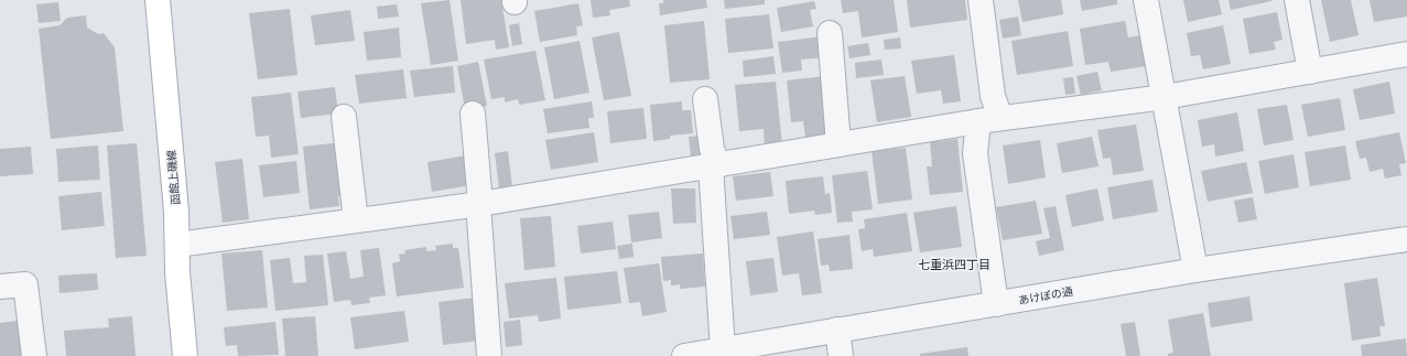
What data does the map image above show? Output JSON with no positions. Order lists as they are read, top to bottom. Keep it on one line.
{"streets":{"main road":["函館上磯線"],"street":["あけぼの通"]},"districts":["七重浜四丁目"]}
